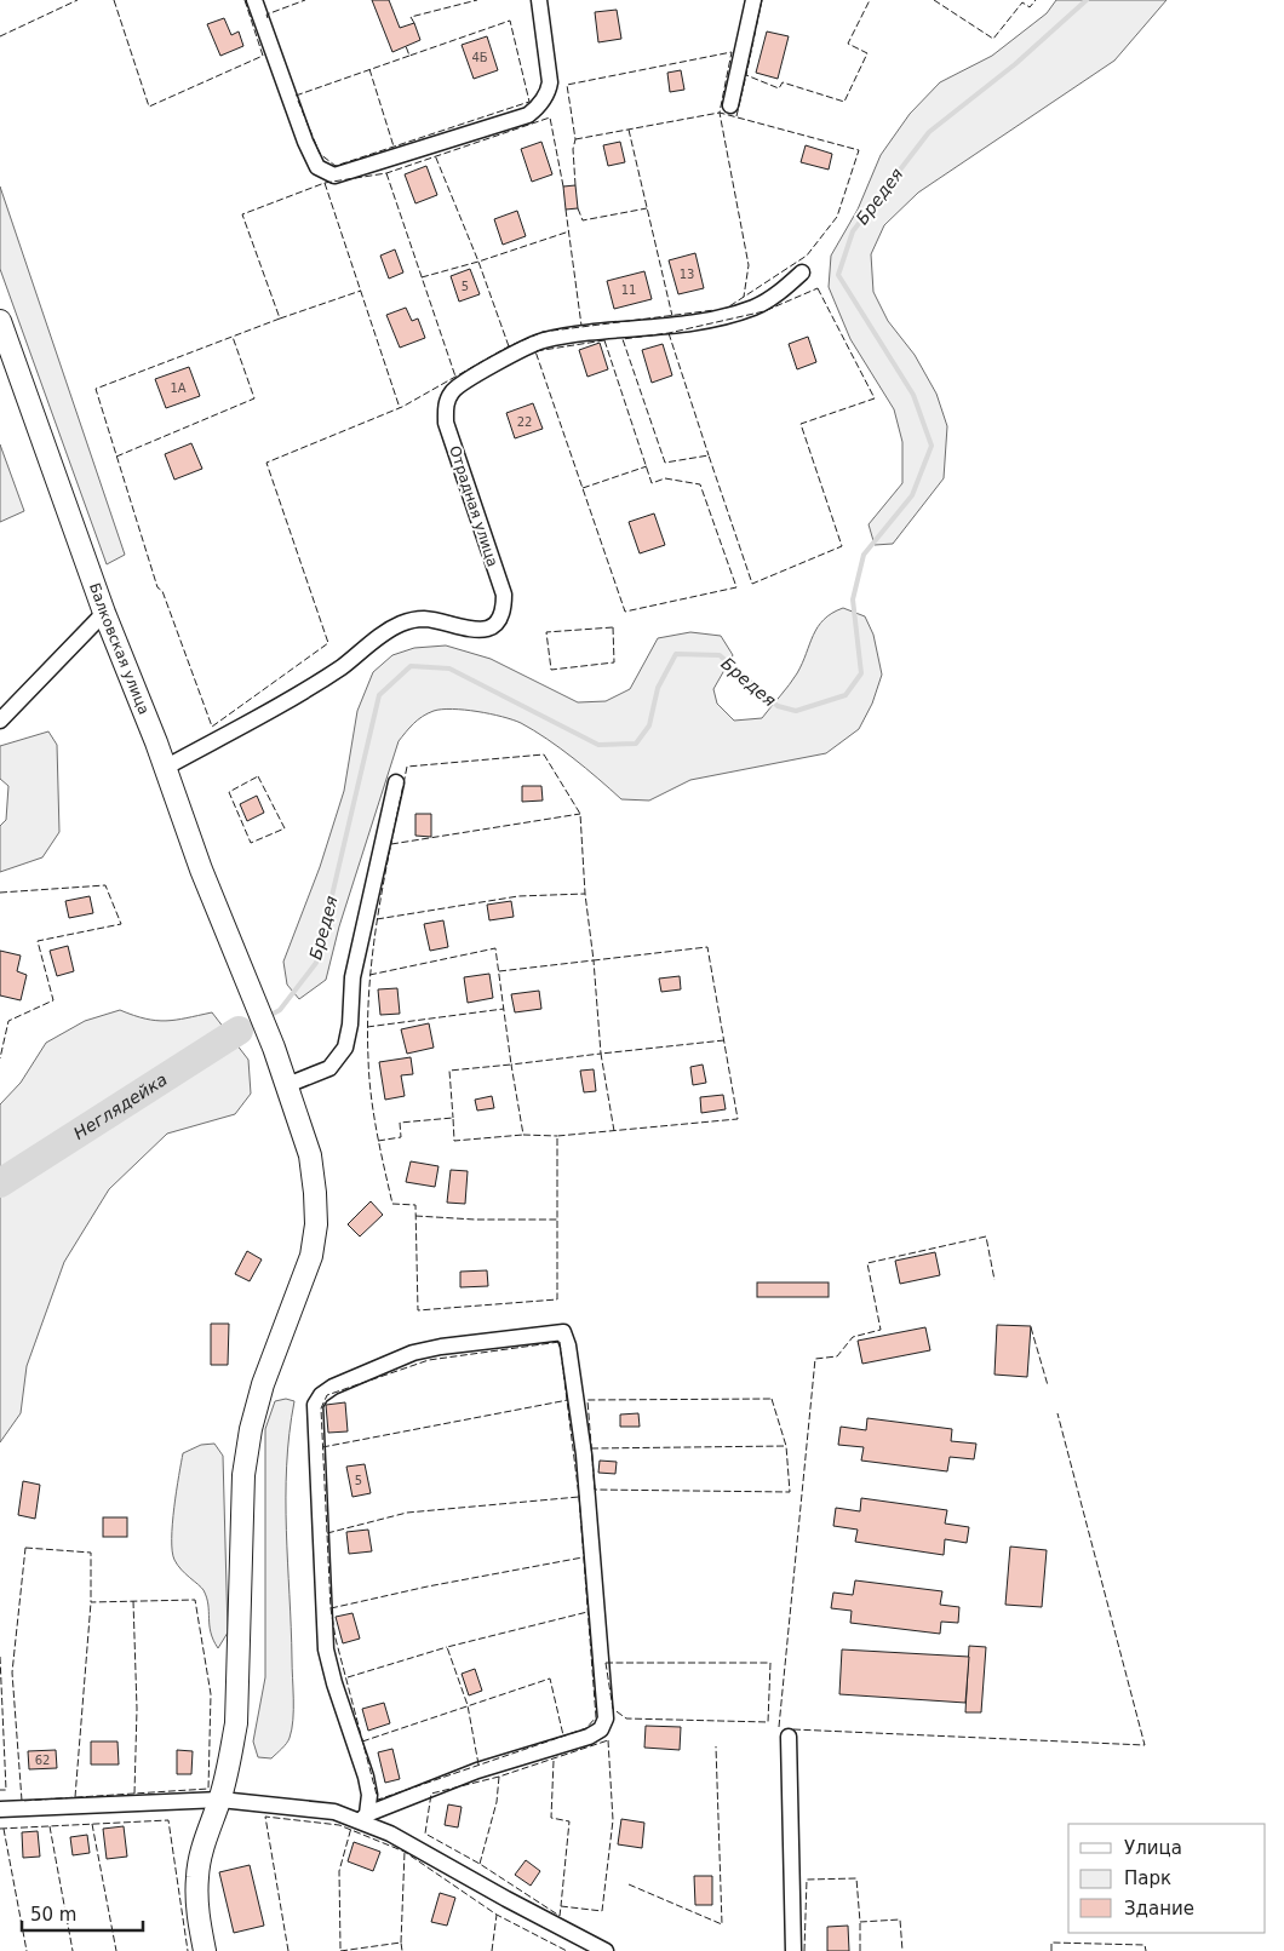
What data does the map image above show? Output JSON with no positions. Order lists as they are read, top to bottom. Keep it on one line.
{"streets":{"main road":["Балковская улица"],"street":["Отрадная улица"]},"crossings":[["Отрадная улица","Балковская улица"]],"water":["Бредея","Неглядейка"],"house_numbers":["4Б","13","5","11","1А","22","5","62"],"legend":["Улица","Парк","Здание"],"scale_bar":"50 m"}
